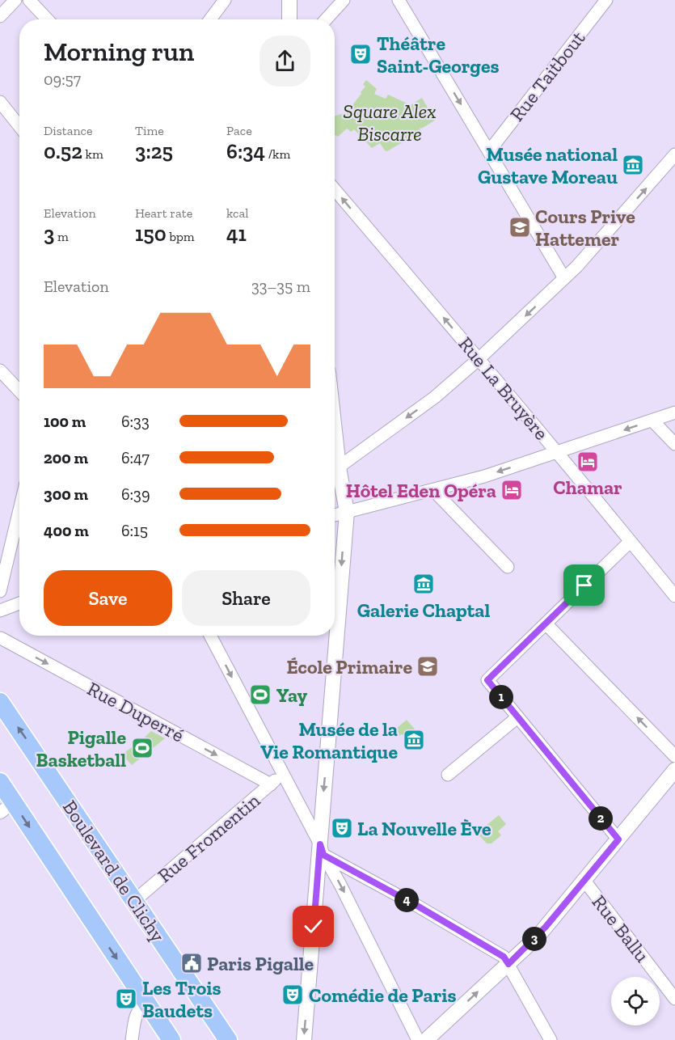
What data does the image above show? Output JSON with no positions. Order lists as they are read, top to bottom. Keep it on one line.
{"streets":{"main road":["Boulevard de Clichy"],"street":["Rue Taitbout","Rue La Bruyère","Rue Duperré","Rue Fromentin","Rue Ballu"]},"crossings":[["Rue Duperré","Rue Fromentin"],["Rue Fromentin","Boulevard de Clichy"]],"one_way":["Rue La Bruyère","Rue Duperré"],"parks":["Square Alex Biscarre"],"places":{"theatre":["Théâtre Saint-Georges","La Nouvelle Ève","Comédie de Paris","Les Trois Baudets"],"museum":["Musée national Gustave Moreau","Galerie Chaptal","Musée de la Vie Romantique"],"school or university":["Cours Prive Hattemer","École Primaire"],"hotel":["Chamar","Hôtel Eden Opéra"],"sports":["Yay","Pigalle Basketball"],"public building":["Paris Pigalle"]},"page":{"heading":["Morning run","09:57"],"stats":[["Distance","0.52 km"],["Time","3:25"],["Pace","6:34 /km"],["Elevation","3 m"],["Heart rate","150 bpm"],["kcal","41"]],"chart":["Elevation","33–35 m"],"list":[{"name":"100 m","note":"6:33"},{"name":"200 m","note":"6:47"},{"name":"300 m","note":"6:39"},{"name":"400 m","note":"6:15"}],"buttons":["Save","Share"],"pins":["1","2","4","3"]}}
